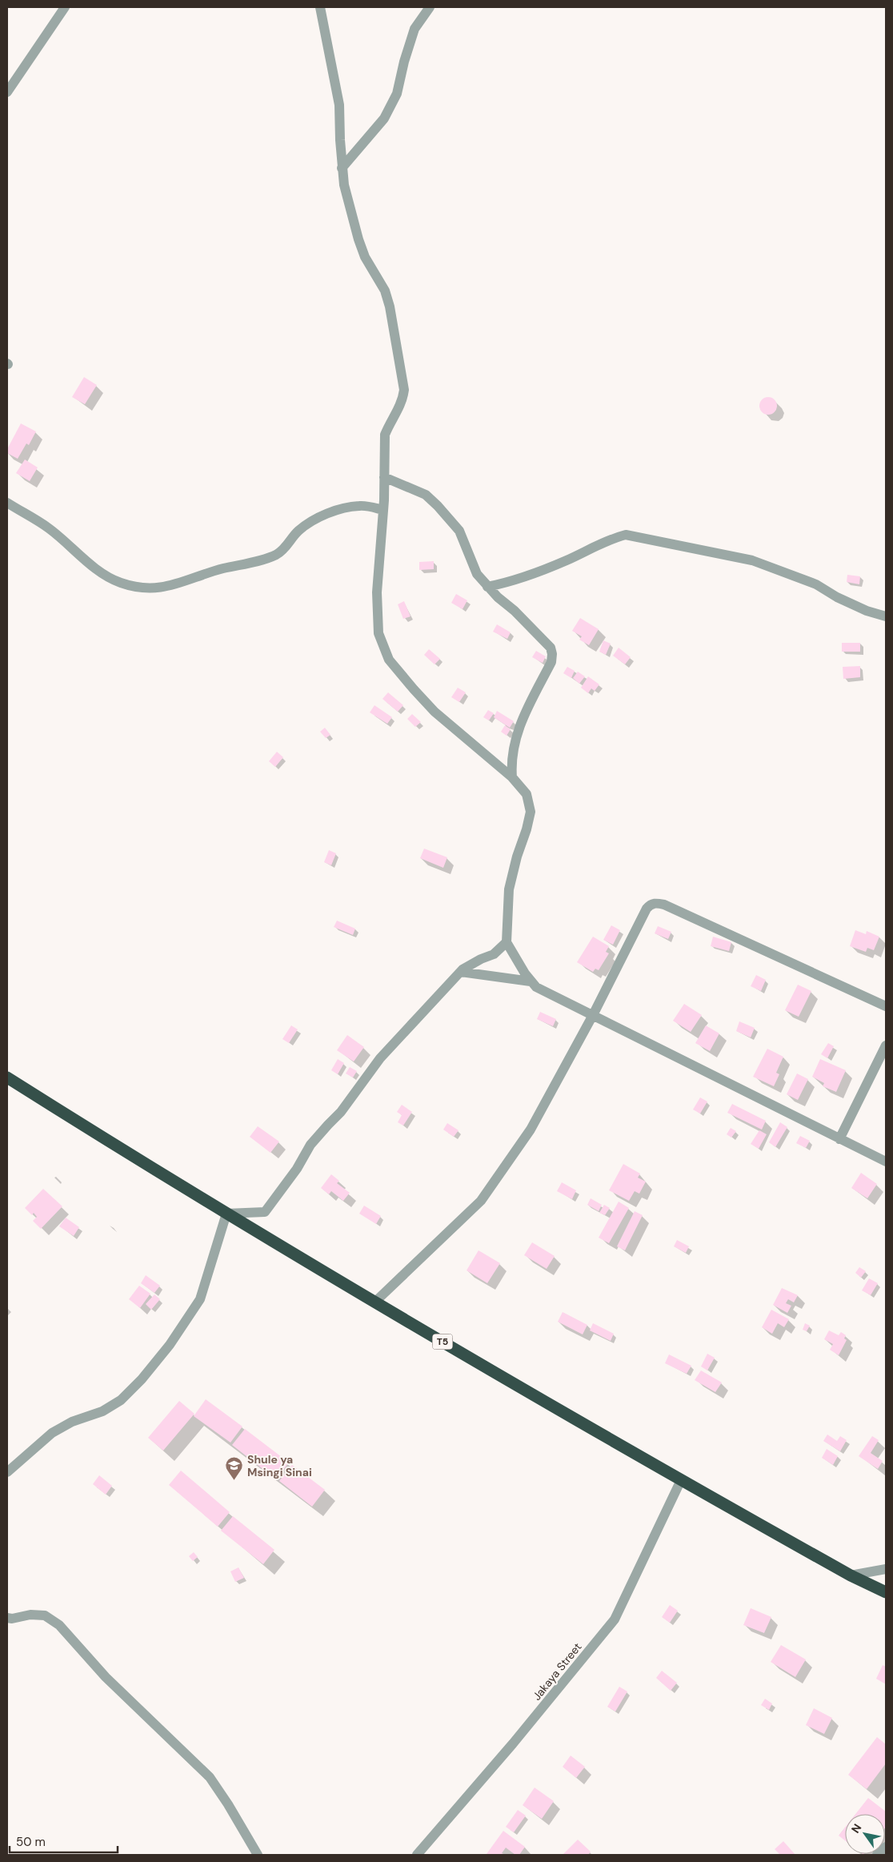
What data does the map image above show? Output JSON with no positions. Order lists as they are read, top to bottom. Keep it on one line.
{"streets":{"highway":["T5"],"street":["Jakaya Street"]},"crossings":[["T5","Jakaya Street"]],"places":{"school or university":["Shule ya Msingi Sinai"]},"scale_bar":"50 m","north":"top left"}
